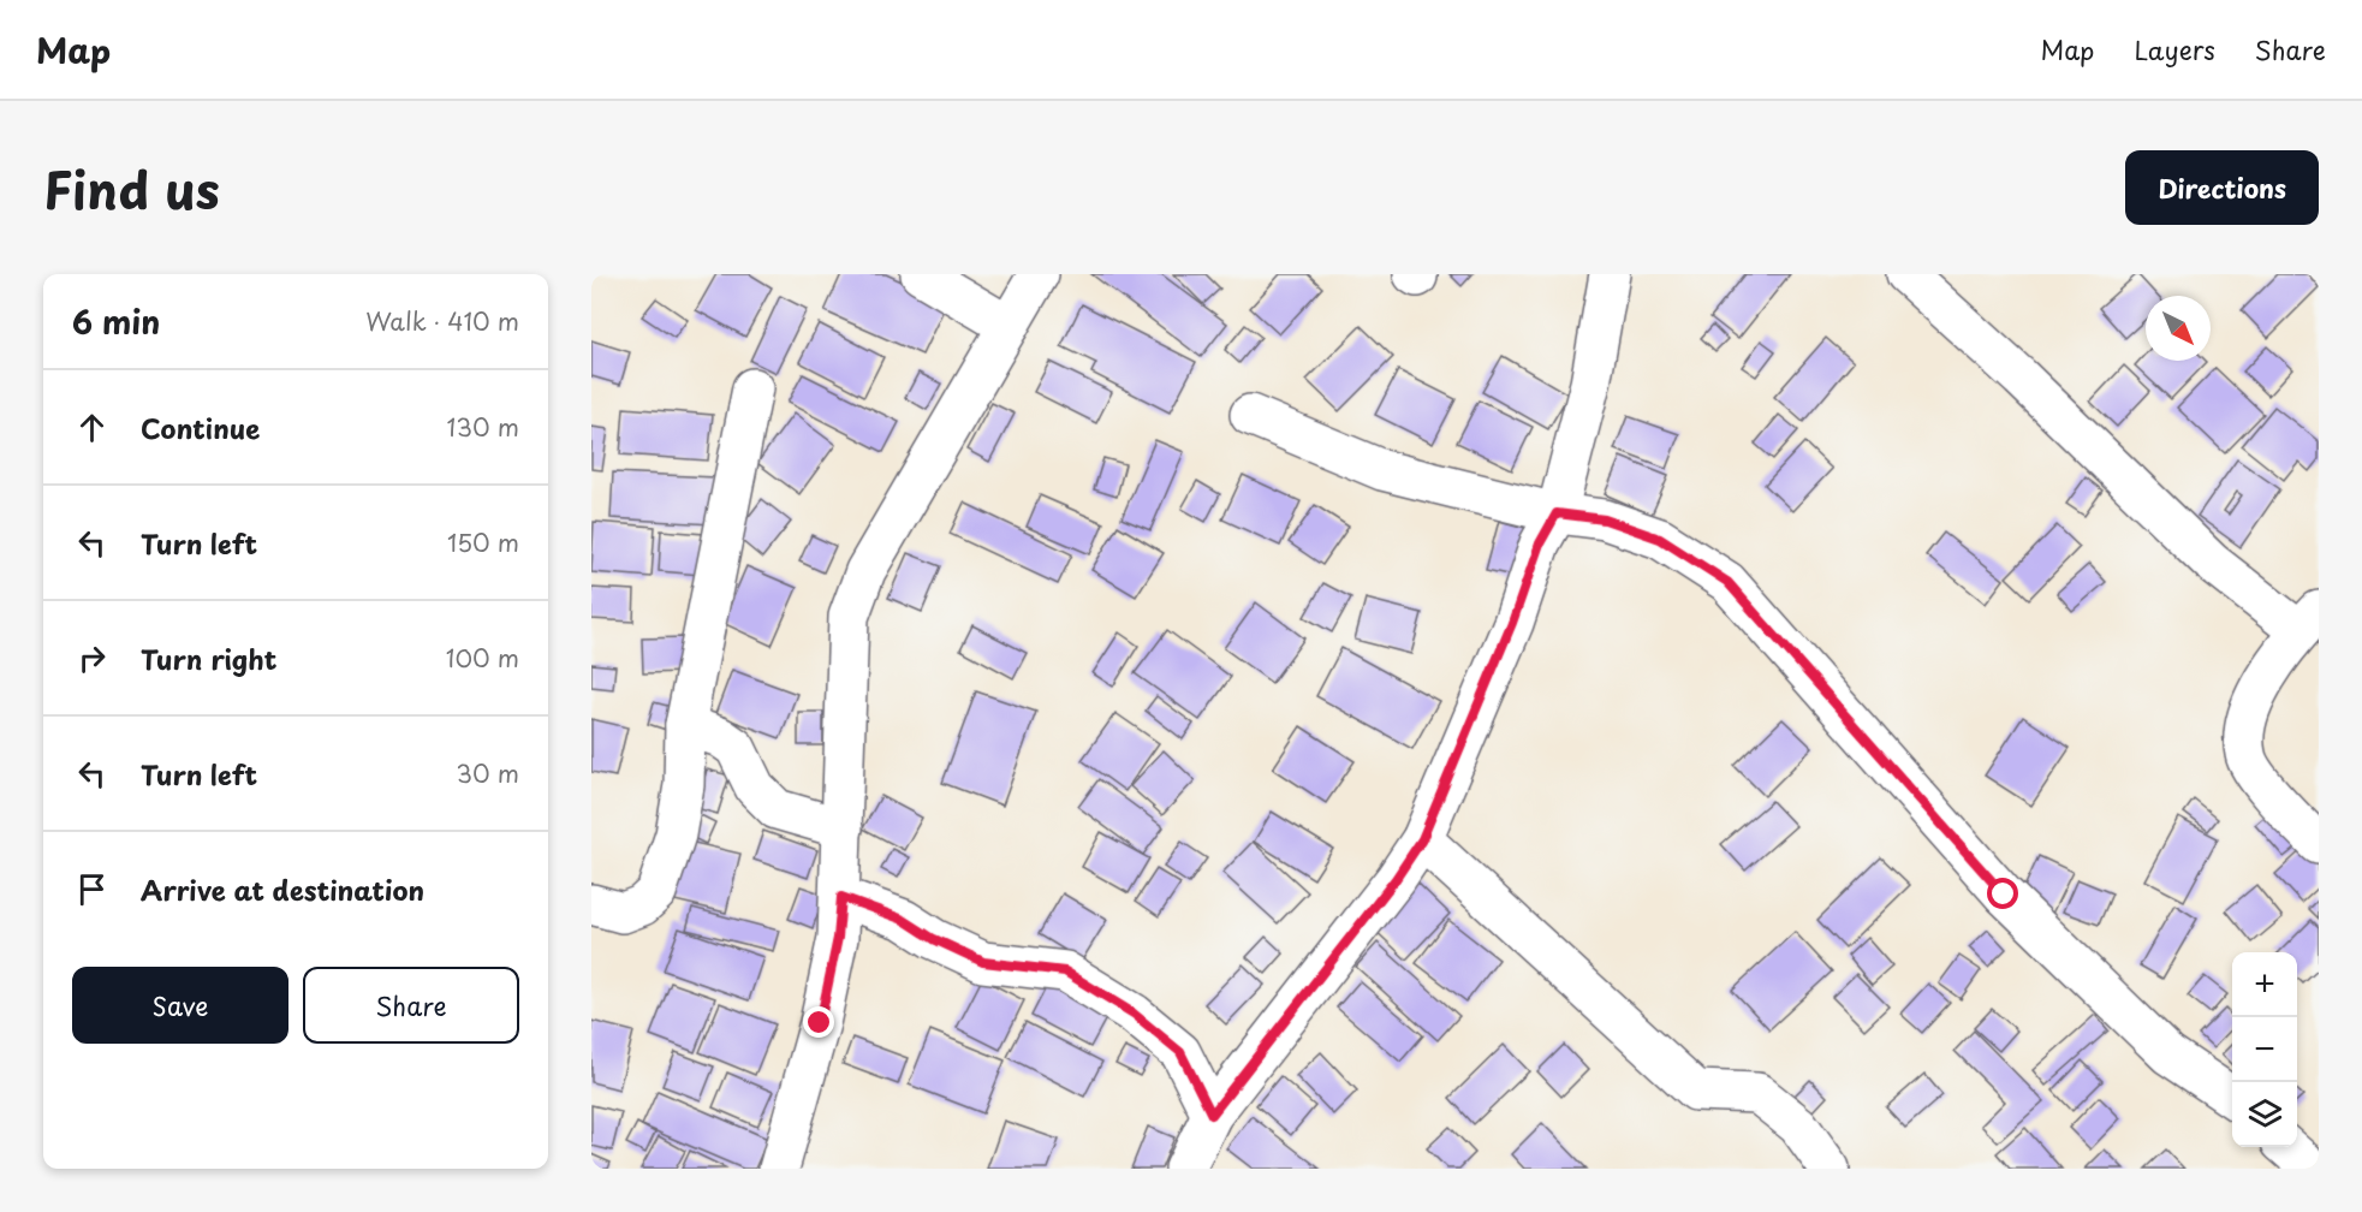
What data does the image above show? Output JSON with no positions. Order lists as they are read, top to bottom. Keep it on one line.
{"north":"bottom right","page":{"header":"Map","nav":["Map","Layers","Share"],"title":"Find us","buttons":["Directions",["Save","Share"]],"heading":["6 min","Walk · 410 m"],"list":[["Continue","130 m"],["Turn left","150 m"],["Turn right","100 m"],["Turn left","30 m"],"Arrive at destination"],"map_buttons":["+","−"]}}
